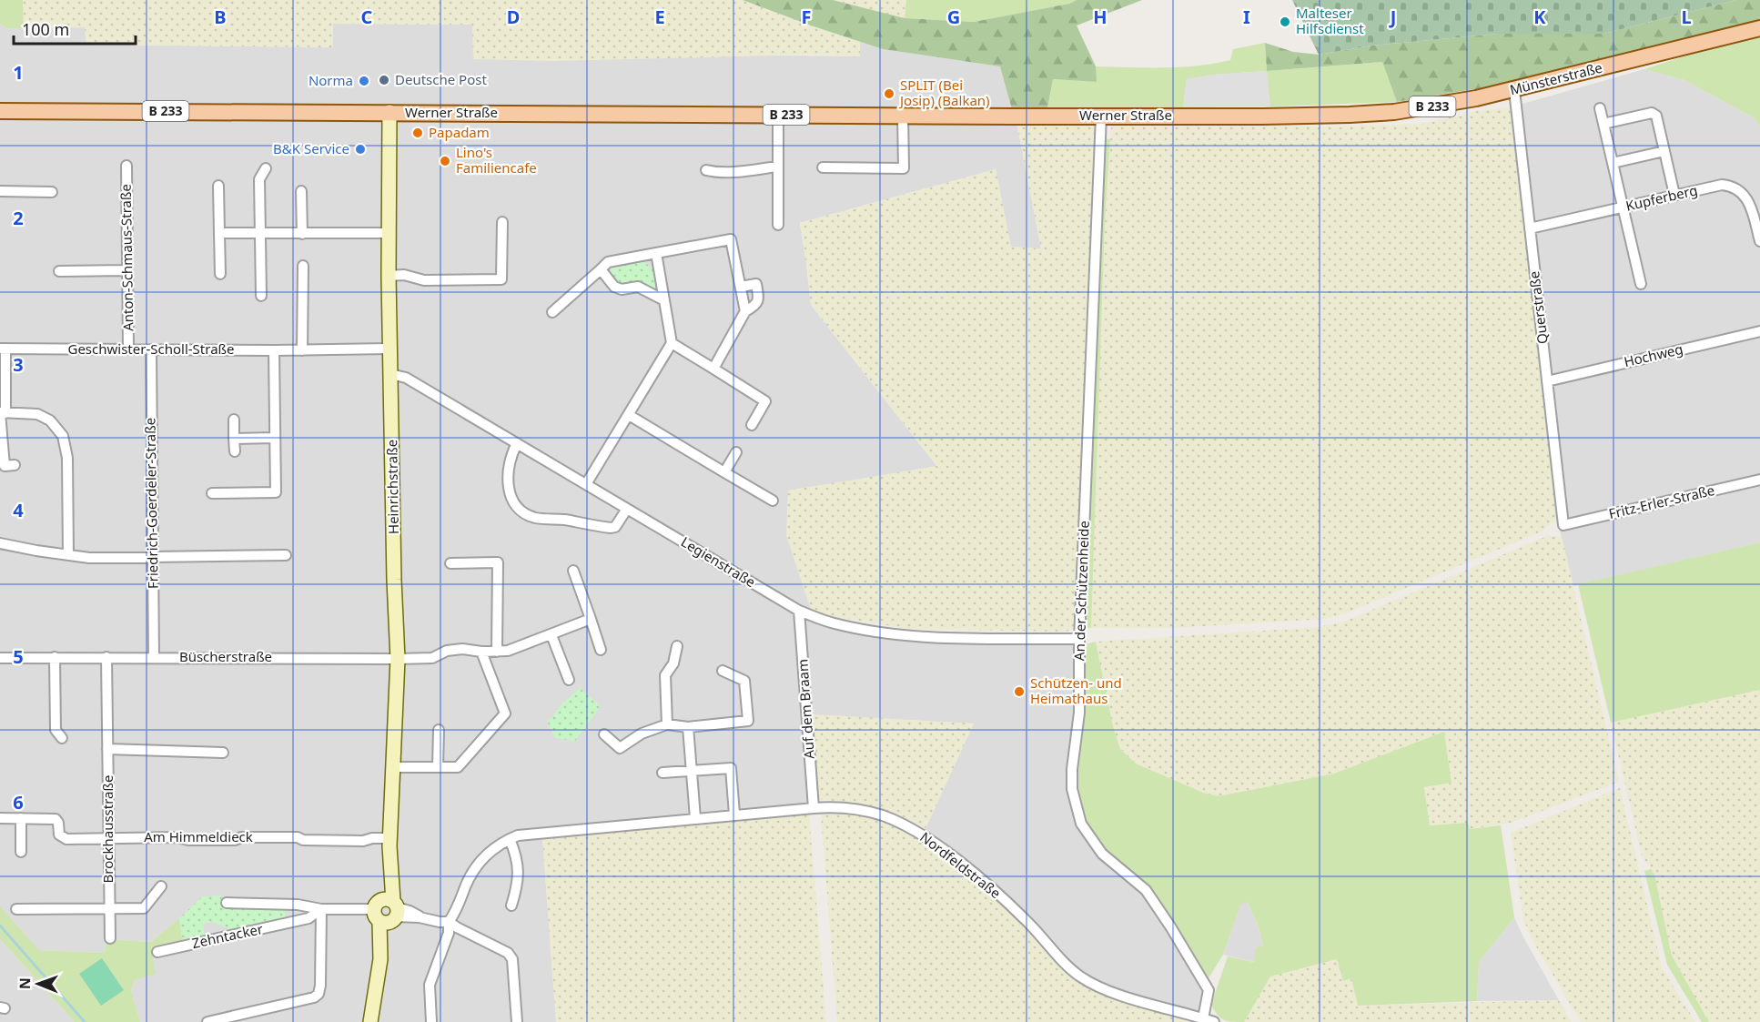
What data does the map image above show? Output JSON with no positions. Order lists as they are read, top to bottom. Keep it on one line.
{"streets":{"main road":["Münsterstraße","B 233","Werner Straße"],"street":["Kupferberg","Anton-Schmaus-Straße","Querstraße","Geschwister-Scholl-Straße","Hochweg","Heinrichstraße","Fritz-Erler-Straße","Friedrich-Goerdeler-Straße","Legienstraße","An der Schützenheide","Büscherstraße","Auf dem Braam","Brockhausstraße","Am Himmeldieck","Nordfeldstraße","Zehntacker"]},"crossings":[["Münsterstraße","Werner Straße"],["Münsterstraße","Querstraße"],["Werner Straße","Heinrichstraße"],["Werner Straße","An der Schützenheide"],["Kupferberg","Querstraße"],["Anton-Schmaus-Straße","Geschwister-Scholl-Straße"],["Querstraße","Hochweg"],["Querstraße","Fritz-Erler-Straße"],["Geschwister-Scholl-Straße","Heinrichstraße"],["Geschwister-Scholl-Straße","Friedrich-Goerdeler-Straße"],["Heinrichstraße","Legienstraße"],["Heinrichstraße","Büscherstraße"],["Heinrichstraße","Am Himmeldieck"],["Heinrichstraße","Zehntacker"],["Friedrich-Goerdeler-Straße","Büscherstraße"],["Legienstraße","An der Schützenheide"],["Legienstraße","Auf dem Braam"],["An der Schützenheide","Nordfeldstraße"],["Büscherstraße","Brockhausstraße"],["Auf dem Braam","Nordfeldstraße"],["Brockhausstraße","Am Himmeldieck"]],"places":["Malteser Hilfsdienst","Deutsche Post","Norma","SPLIT (Bei Josip) (Balkan)","Papadam","B&K Service","Lino's Familiencafe","Schützen- und Heimathaus"],"scale_bar":"100 m","north":"left","grid":{"columns":["B","C","D","E","F","G","H","I","J","K","L"],"rows":["1","2","3","4","5","6"]}}
